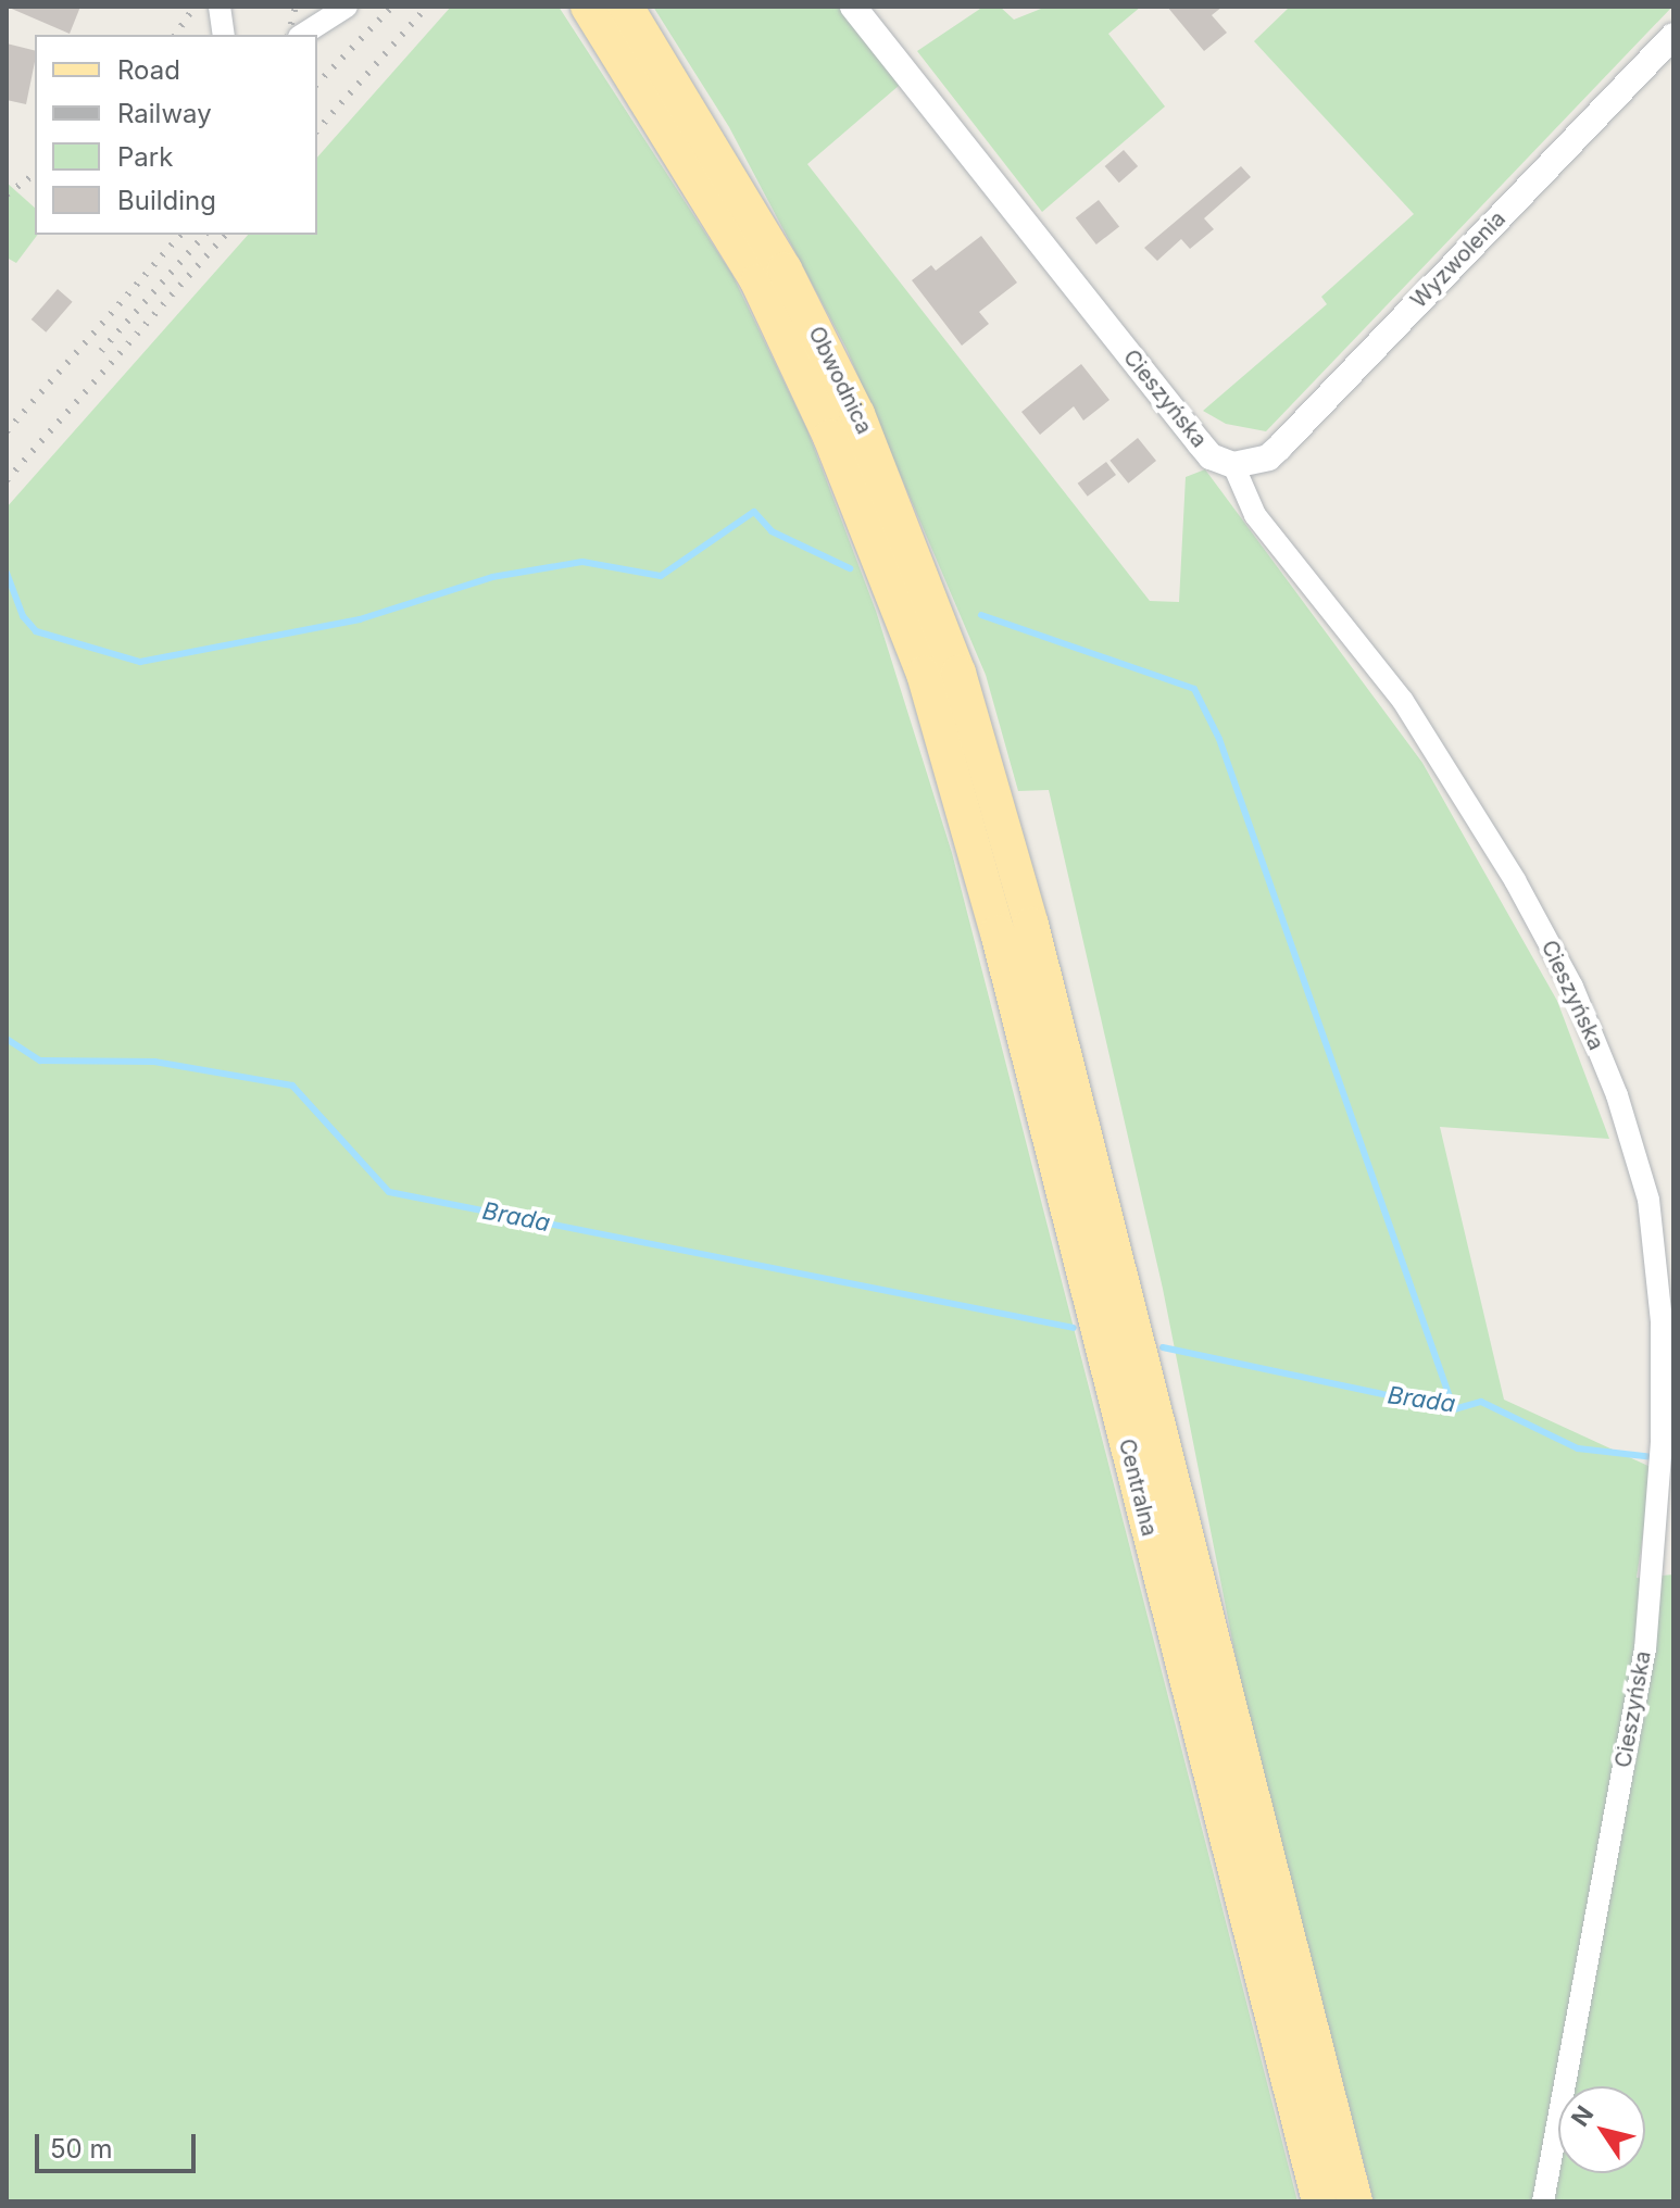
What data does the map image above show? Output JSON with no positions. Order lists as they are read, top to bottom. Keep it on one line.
{"streets":{"main road":["Obwodnica","Centralna"],"street":["Wyzwolenia","Cieszyńska"]},"crossings":[["Wyzwolenia","Cieszyńska"],["Obwodnica","Centralna"]],"water":["Brada"],"legend":["Road","Railway","Park","Building"],"scale_bar":"50 m","north":"top left"}
